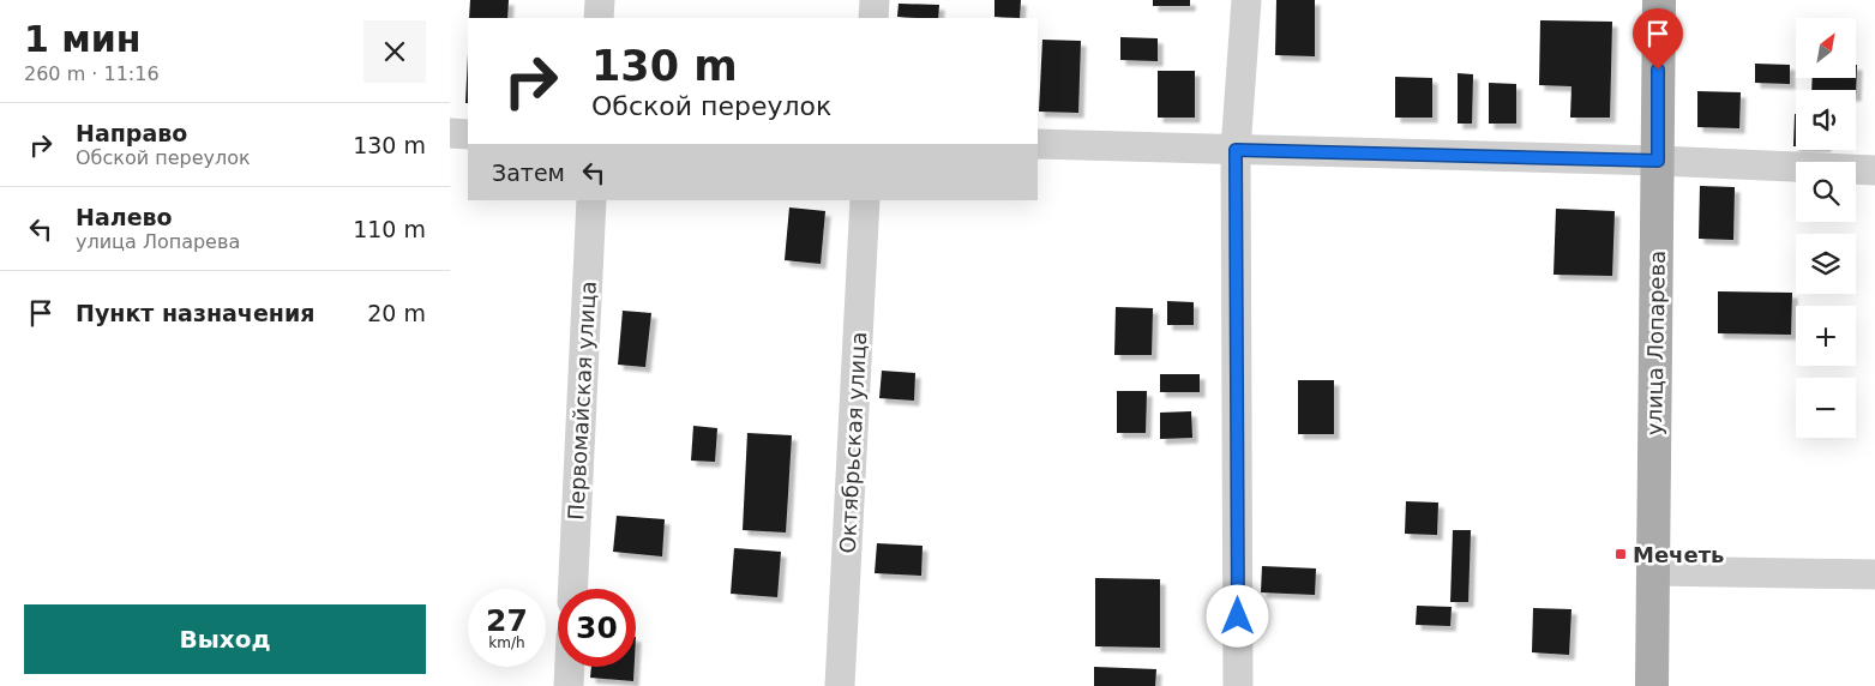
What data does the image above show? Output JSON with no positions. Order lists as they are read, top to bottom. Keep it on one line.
{"streets":{"main road":["улица Лопарева"],"street":["Первомайская улица","Октябрьская улица"]},"places":{"transit":["Мечеть"]},"north":"top right","page":{"heading":["1 мин","260 m · 11:16"],"map_buttons":["+","−"],"turn":["130 m","Обской переулок"],"list":[{"name":"Направо","note":"Обской переулок","value":"130 m"},{"name":"Налево","note":"улица Лопарева","value":"110 m"},{"name":"Пункт назначения","value":"20 m"}],"then":"Затем","speed":"27 km/h","limit":"30","buttons":"Выход"}}
